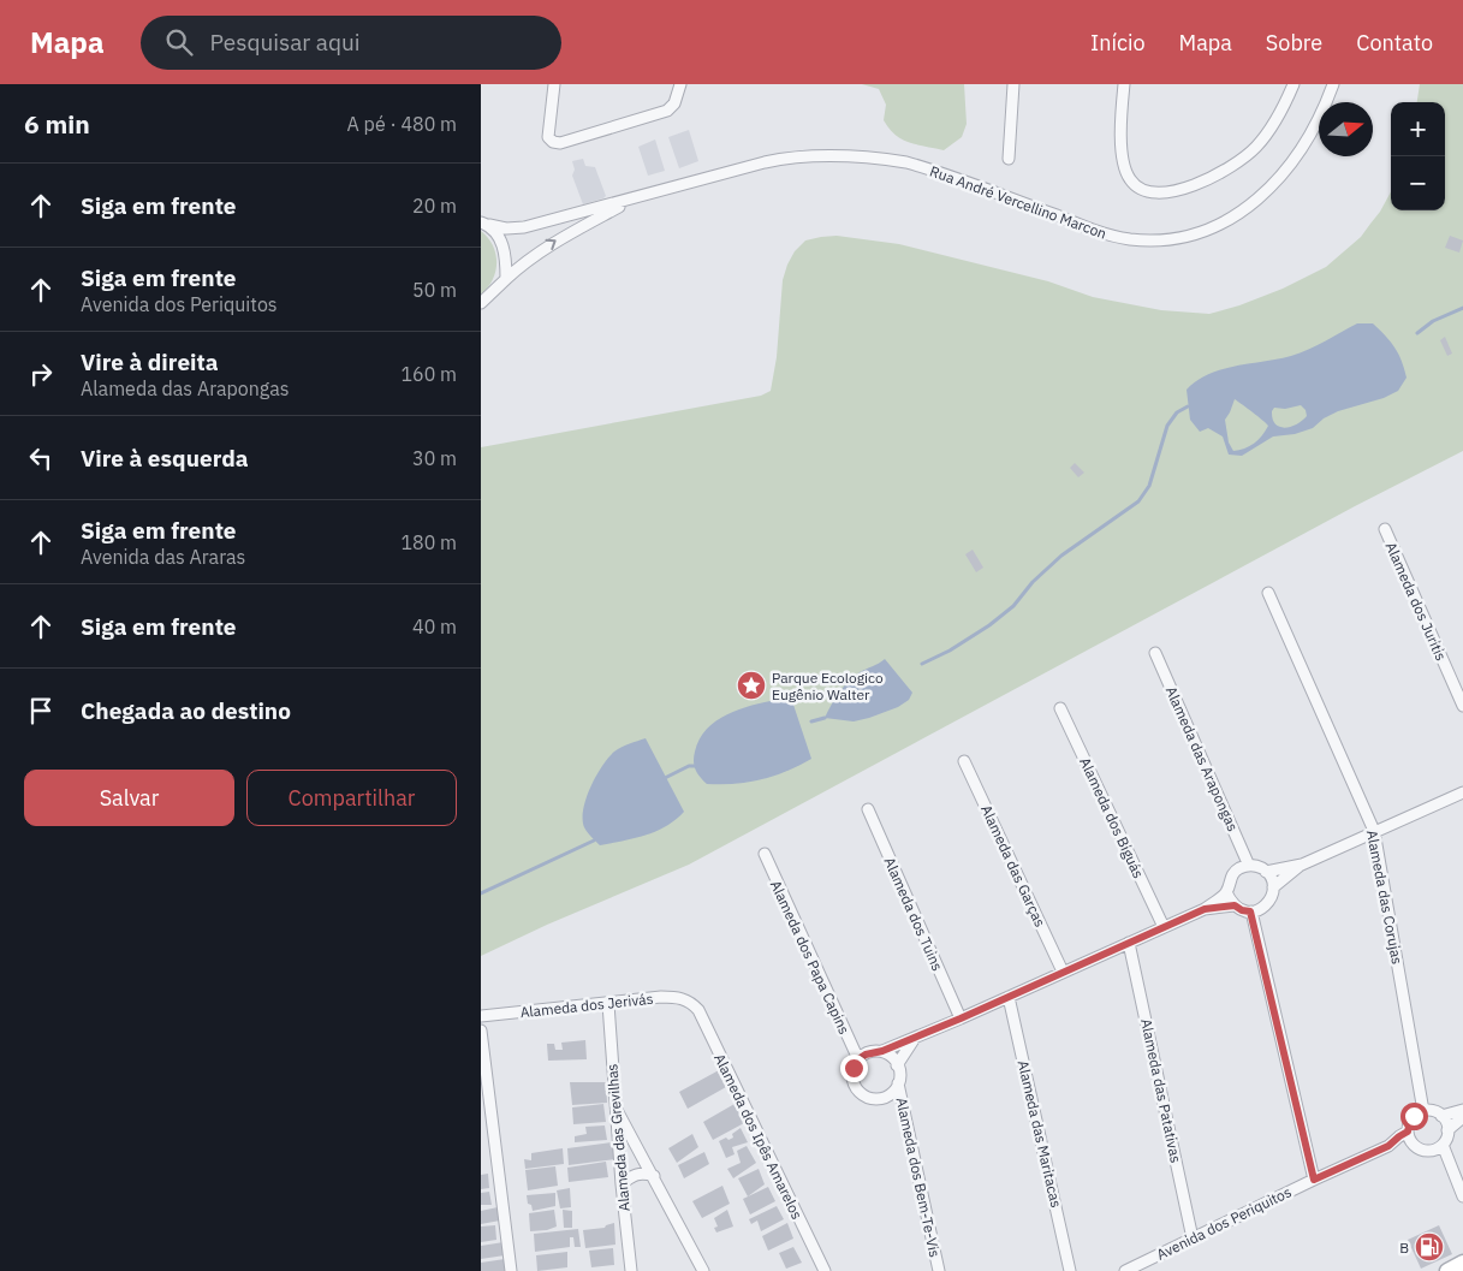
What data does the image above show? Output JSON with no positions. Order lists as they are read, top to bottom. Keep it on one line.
{"streets":{"street":["Rua André Vercellino Marcon","Alameda dos Juritis","Alameda das Arapongas","Alameda dos Biguás","Alameda das Garças","Alameda das Corujas","Alameda dos Tuins","Alameda dos Papa Capins","Alameda dos Jerivás","Alameda das Patativas","Alameda das Maritacas","Alameda dos Ipês Amarelos","Alameda das Grevilhas","Alameda dos Bem-Te-Vis","Avenida dos Periquitos"]},"crossings":[["Alameda das Corujas","Avenida dos Periquitos"],["Alameda dos Papa Capins","Alameda dos Bem-Te-Vis"],["Alameda dos Jerivás","Alameda dos Ipês Amarelos"],["Alameda dos Jerivás","Alameda das Grevilhas"],["Alameda das Patativas","Avenida dos Periquitos"]],"places":{"place":["Parque Ecologico Eugênio Walter"],"fuel station":["B"]},"north":"right","page":{"header":"Mapa","search":"Pesquisar aqui","nav":["Início","Mapa","Sobre","Contato"],"heading":["6 min","A pé · 480 m"],"map_buttons":["+","−"],"list":[["Siga em frente","20 m"],["Siga em frente","Avenida dos Periquitos","50 m"],["Vire à direita","Alameda das Arapongas","160 m"],["Vire à esquerda","30 m"],["Siga em frente","Avenida das Araras","180 m"],["Siga em frente","40 m"],"Chegada ao destino"],"buttons":["Salvar","Compartilhar"]}}
